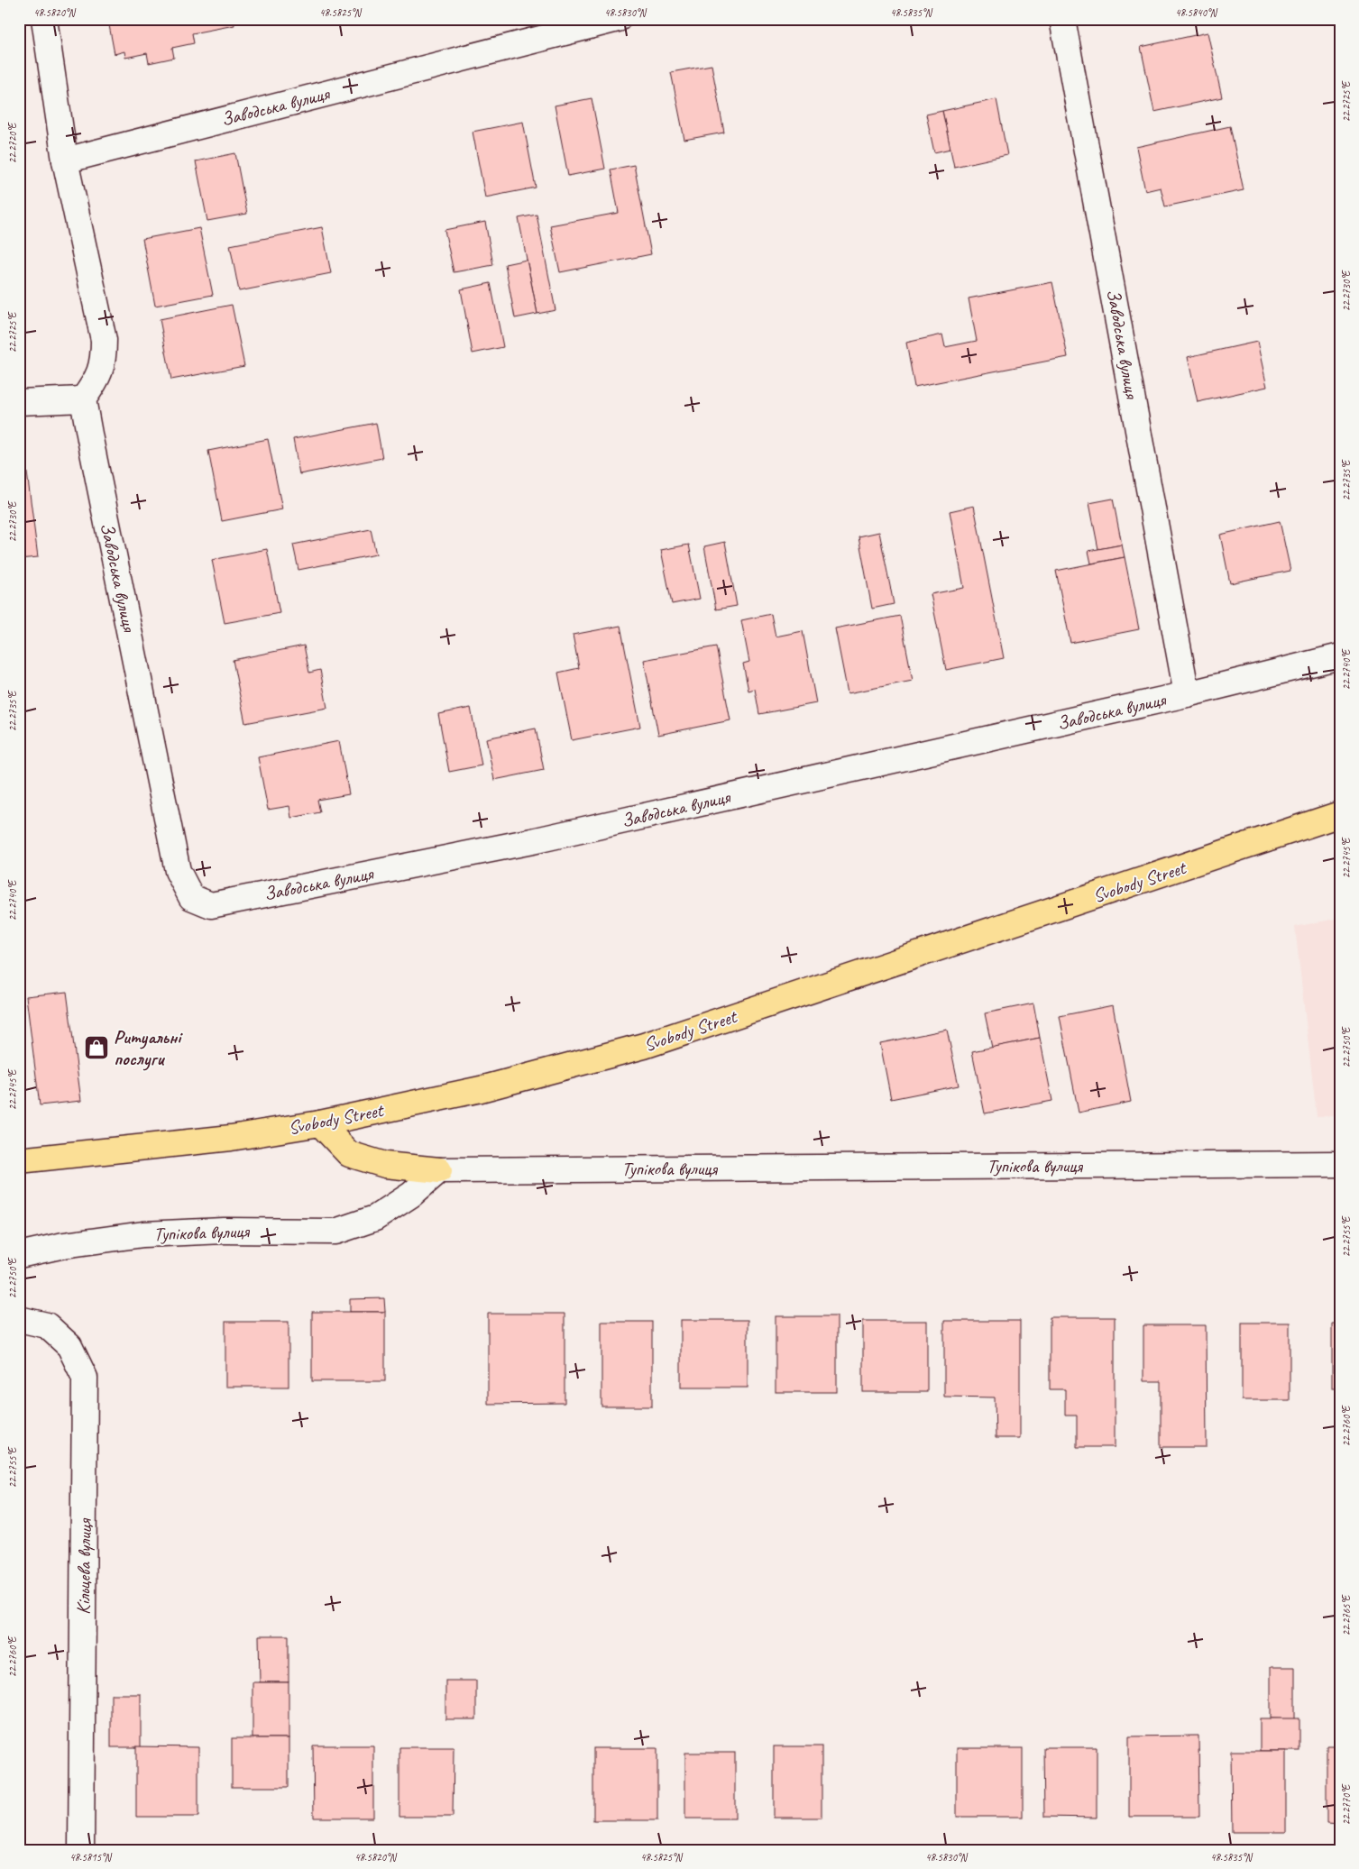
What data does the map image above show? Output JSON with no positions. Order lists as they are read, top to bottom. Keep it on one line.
{"streets":{"main road":["Svobody Street"],"street":["Заводська вулиця","Тупікова вулиця","Кільцева вулиця"]},"places":{"shop":["Ритуальні послуги"]},"coordinates":["48.5820°N","48.5825°N","48.5830°N","48.5835°N","48.5840°N","22.2725°E","22.2720°E","22.2730°E","22.2735°E","22.2740°E","22.2745°E","22.2750°E","22.2755°E","22.2760°E","22.2765°E","22.2770°E","48.5815°N"]}
